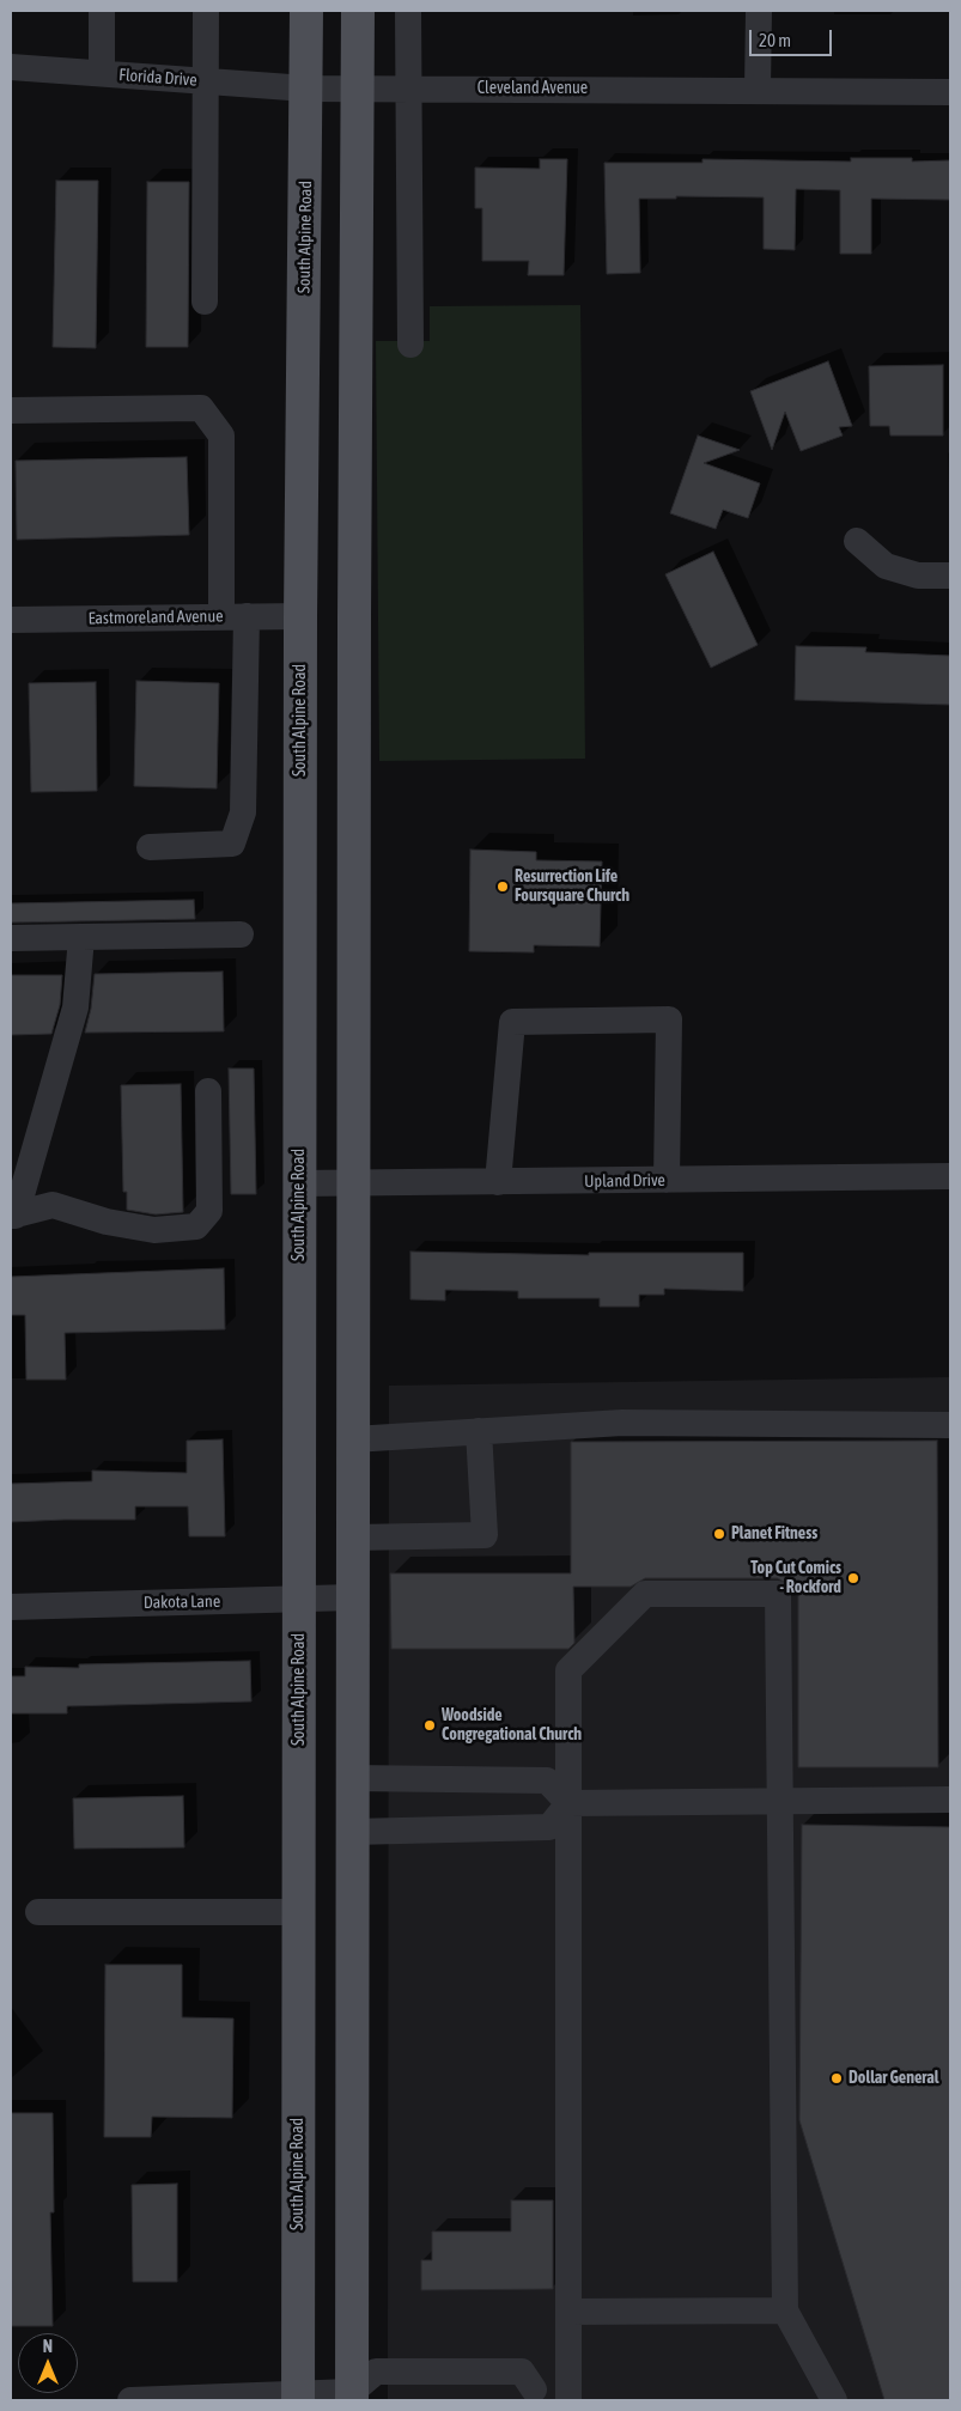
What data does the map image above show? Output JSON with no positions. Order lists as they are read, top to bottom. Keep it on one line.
{"streets":{"main road":["South Alpine Road"],"street":["Florida Drive","Cleveland Avenue","Eastmoreland Avenue","Upland Drive","Dakota Lane"]},"crossings":[["Florida Drive","Cleveland Avenue"],["Florida Drive","South Alpine Road"],["Cleveland Avenue","South Alpine Road"],["South Alpine Road","Eastmoreland Avenue"],["South Alpine Road","Upland Drive"],["South Alpine Road","Dakota Lane"]],"places":["Resurrection Life Foursquare Church","Planet Fitness","Top Cut Comics - Rockford","Woodside Congregational Church","Dollar General"],"scale_bar":"20 m","north":"top"}
